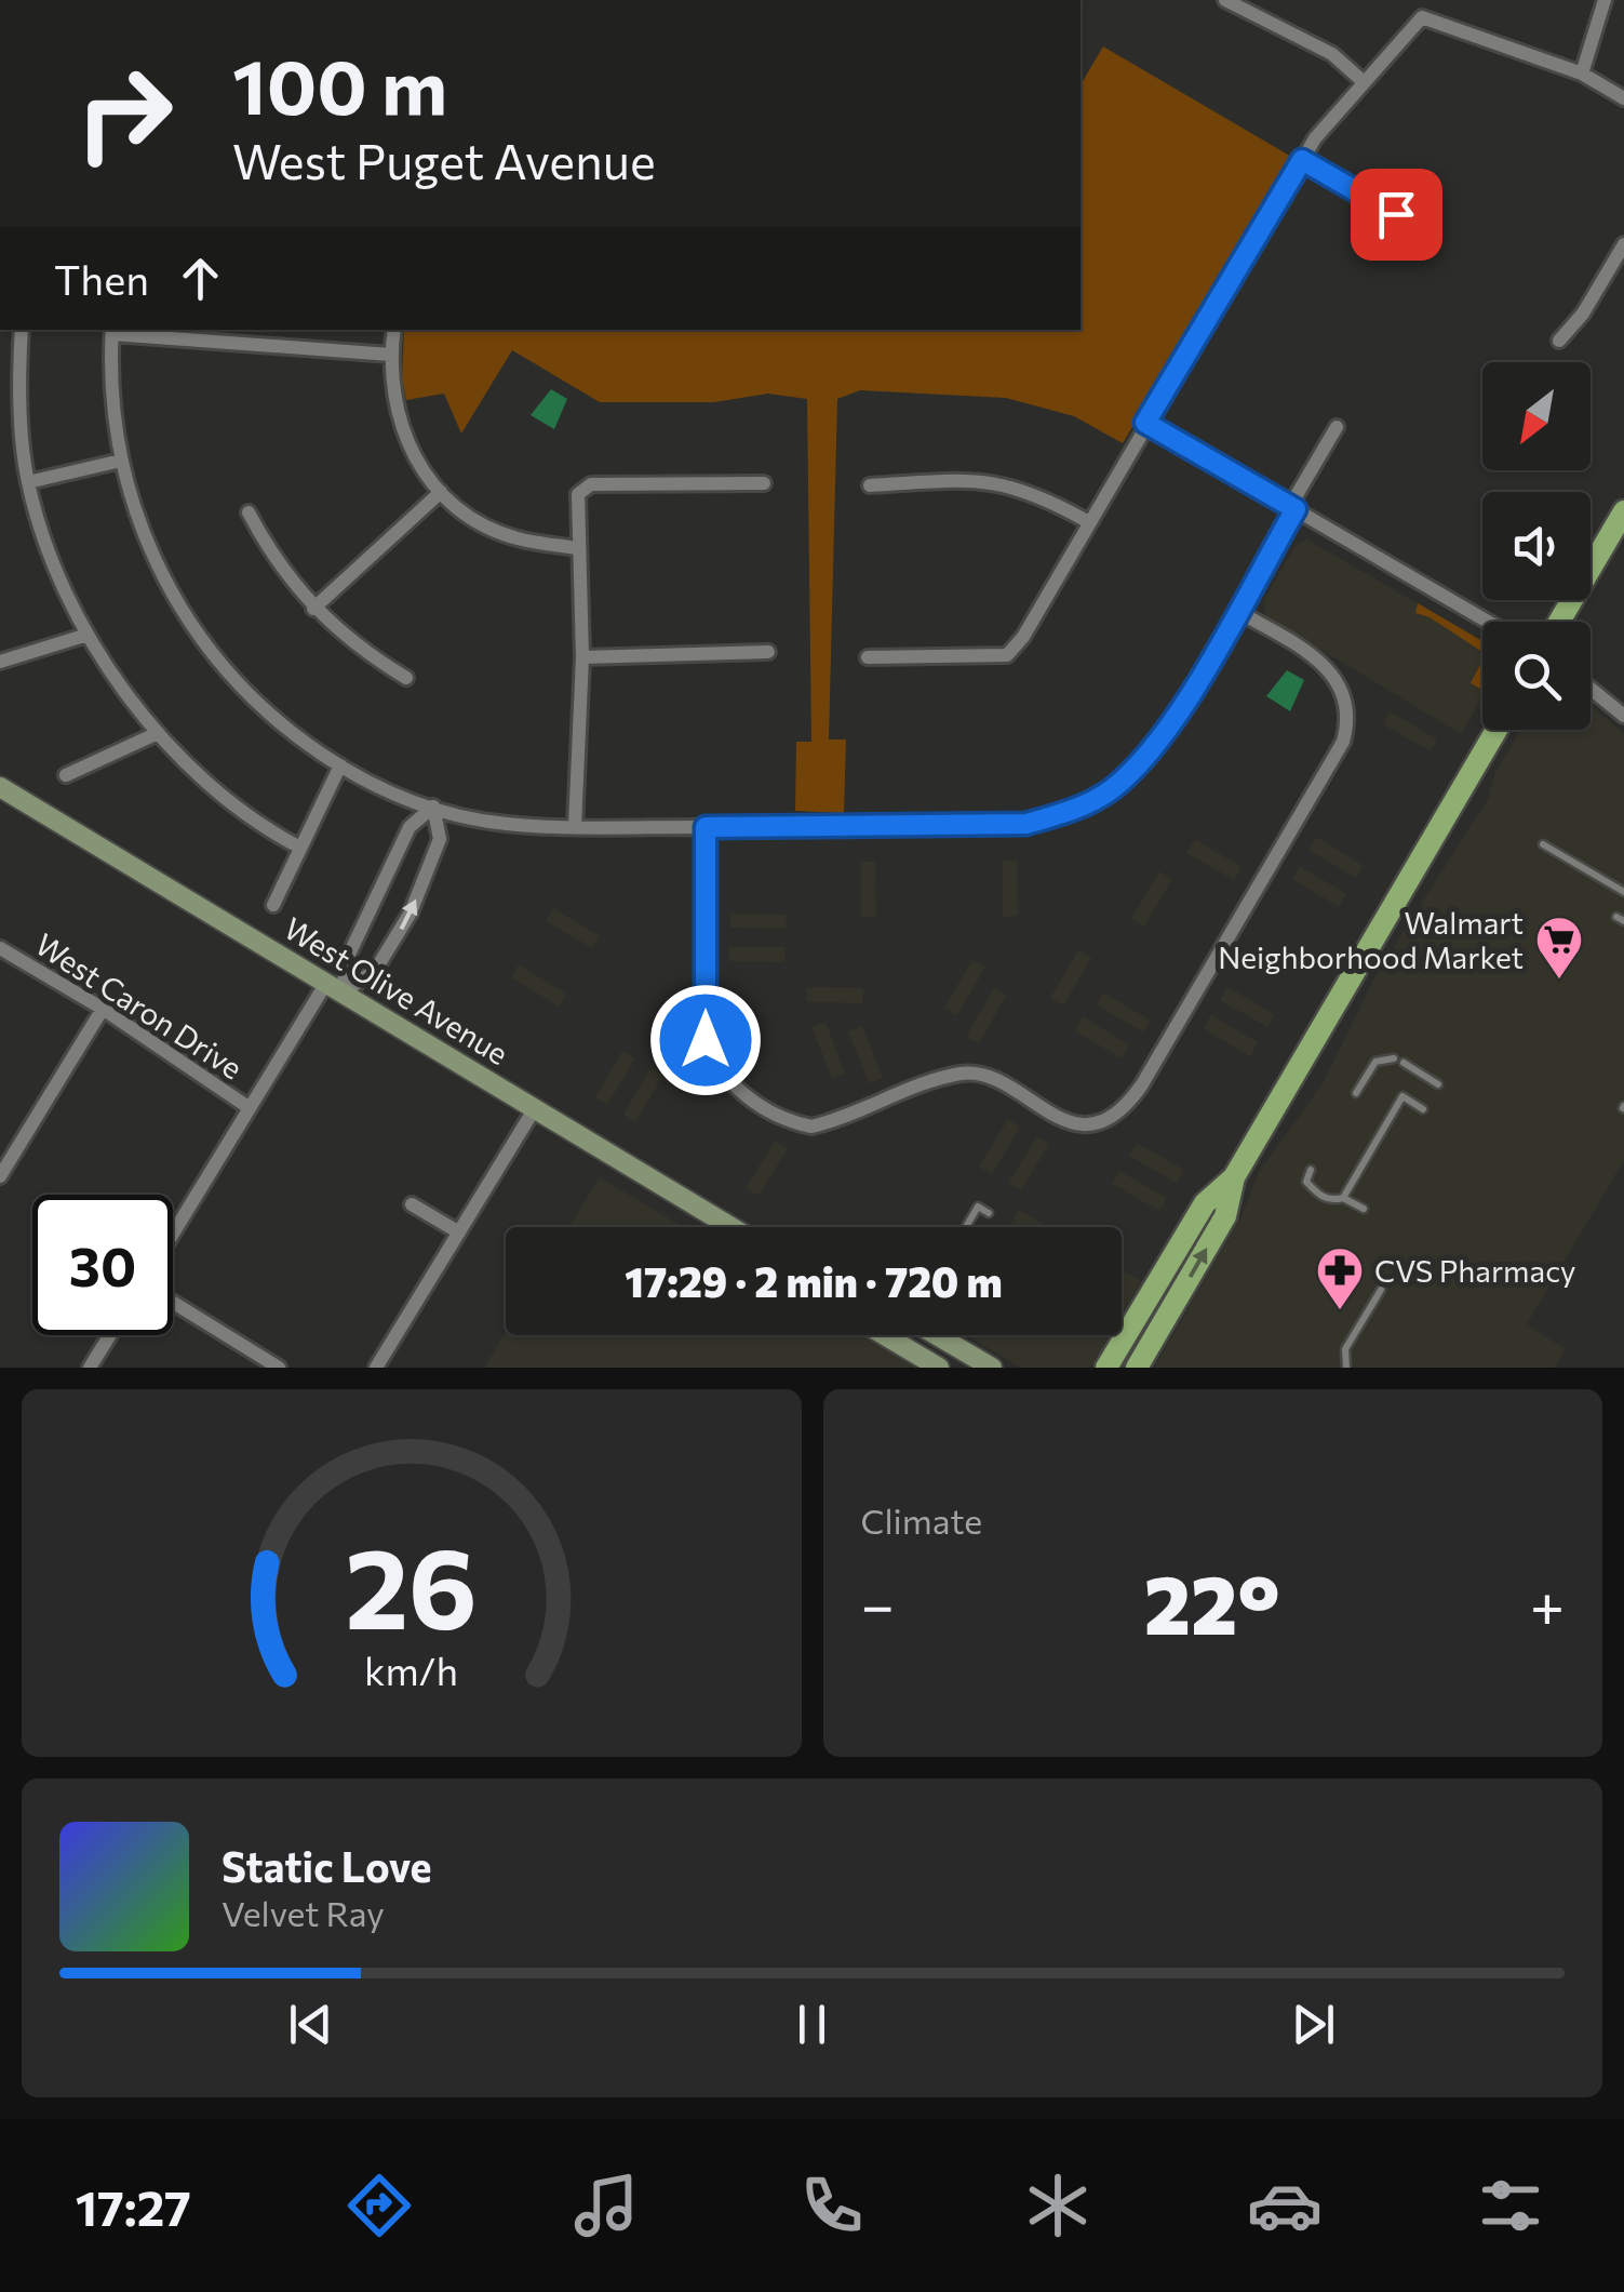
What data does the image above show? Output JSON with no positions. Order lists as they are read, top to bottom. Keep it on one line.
{"streets":{"main road":["West Olive Avenue"],"street":["West Caron Drive"]},"places":{"supermarket":["Walmart Neighborhood Market"],"pharmacy":["CVS Pharmacy"]},"north":"bottom left","page":{"turn":["100 m","West Puget Avenue"],"then":"Then","limit":"30","trip":"17:29 · 2 min · 720 m","tile":"Climate","heat":["−","22°","+"],"song":["Static Love","Velvet Ray"],"tabs":"17:27","gauge":["26","km/h"]}}
